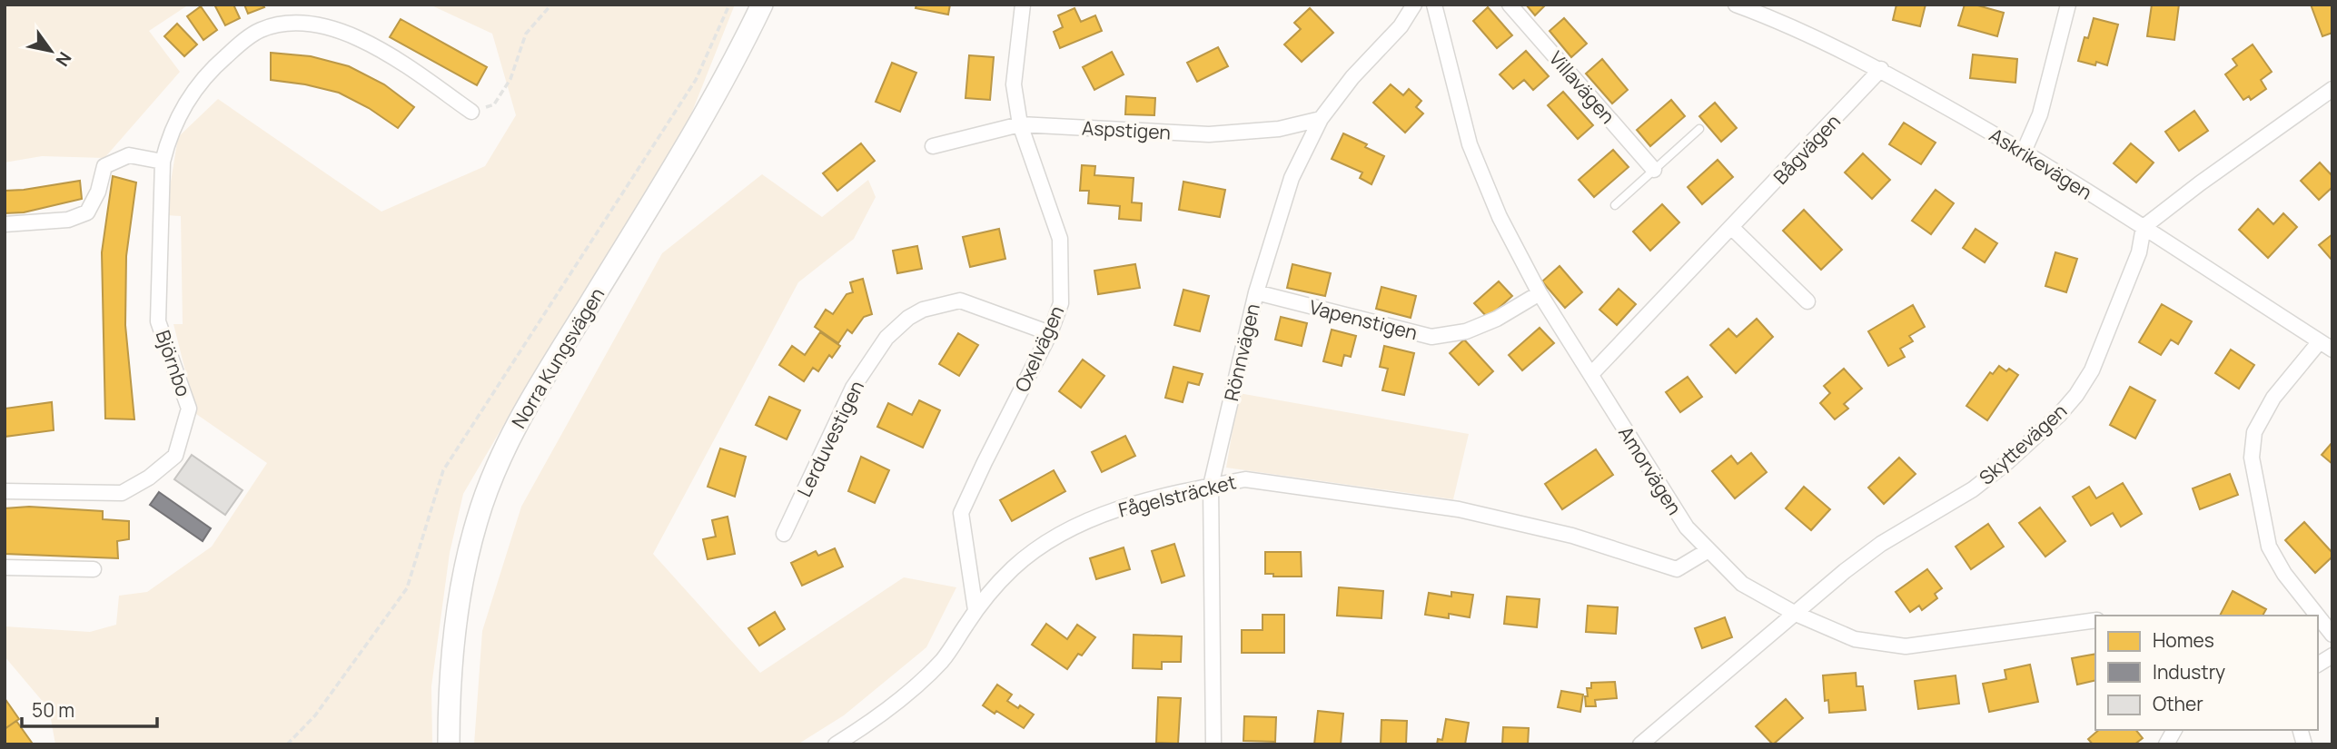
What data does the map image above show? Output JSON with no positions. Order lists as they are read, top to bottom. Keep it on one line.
{"streets":{"main road":["Norra Kungsvägen"],"street":["Villavägen","Aspstigen","Bågvägen","Askrikevägen","Vapenstigen","Oxelvägen","Rönnvägen","Björnbo","Lerduvestigen","Skyttevägen","Amorvägen","Fågelsträcket"]},"crossings":[["Aspstigen","Oxelvägen"],["Aspstigen","Rönnvägen"],["Bågvägen","Askrikevägen"],["Bågvägen","Amorvägen"],["Askrikevägen","Skyttevägen"],["Vapenstigen","Rönnvägen"],["Vapenstigen","Amorvägen"],["Oxelvägen","Lerduvestigen"],["Oxelvägen","Fågelsträcket"],["Rönnvägen","Fågelsträcket"],["Skyttevägen","Amorvägen"],["Amorvägen","Fågelsträcket"]],"legend":["Homes","Industry","Other"],"scale_bar":"50 m","north":"bottom right"}
